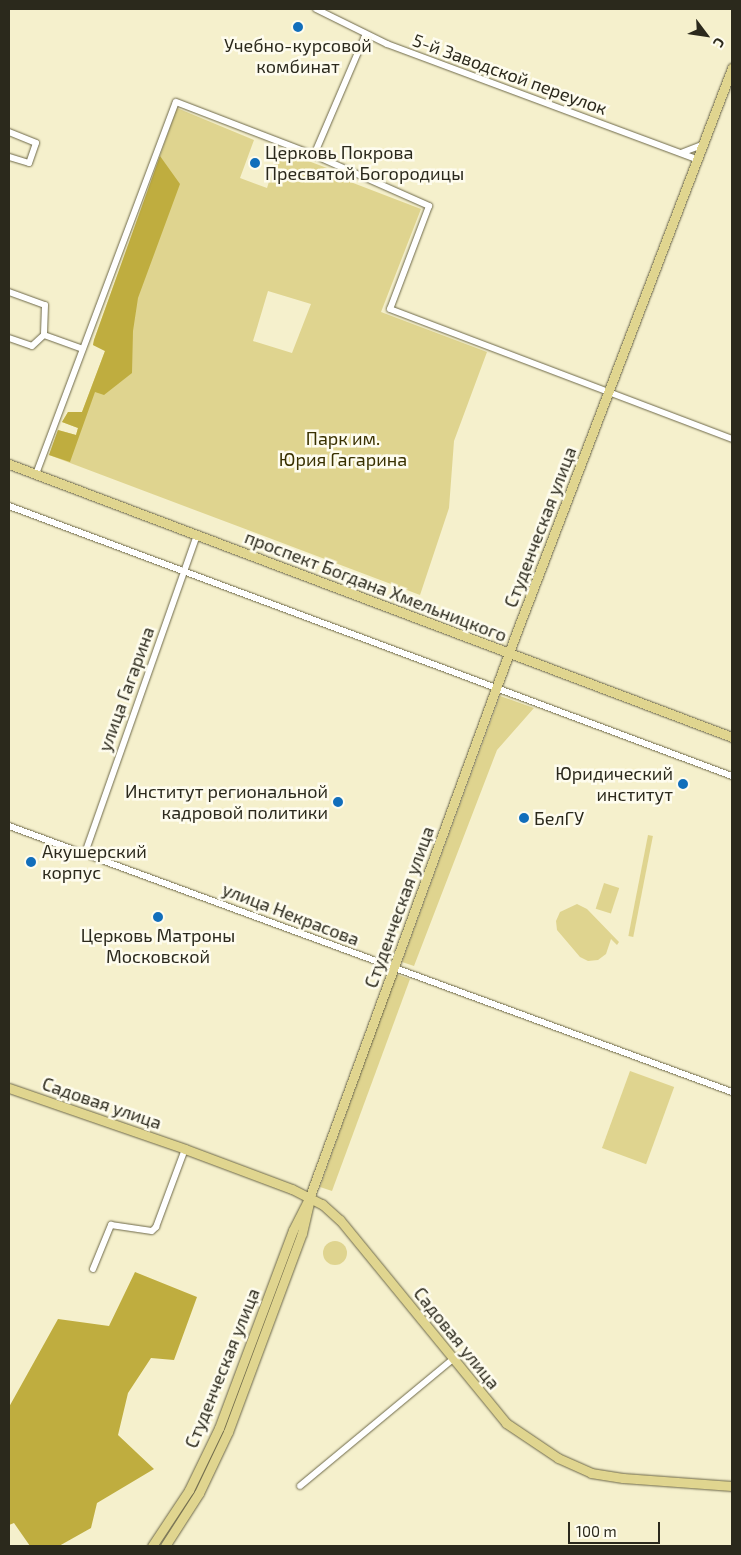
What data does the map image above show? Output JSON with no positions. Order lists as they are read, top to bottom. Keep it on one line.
{"streets":{"main road":["Студенческая улица","проспект Богдана Хмельницкого","Садовая улица"],"street":["5-й Заводской переулок","улица Гагарина","улица Некрасова"]},"crossings":[["5-й Заводской переулок","Студенческая улица"],["Студенческая улица","проспект Богдана Хмельницкого"],["Студенческая улица","улица Некрасова"],["Студенческая улица","Садовая улица"],["проспект Богдана Хмельницкого","улица Гагарина"],["улица Гагарина","улица Некрасова"]],"parks":["Парк им. Юрия Гагарина"],"places":["Учебно-курсовой комбинат","Церковь Покрова Пресвятой Богородицы","Юридический институт","Институт региональной кадровой политики","БелГУ","Акушерский корпус","Церковь Матроны Московской"],"scale_bar":"100 m","north":"bottom right"}
